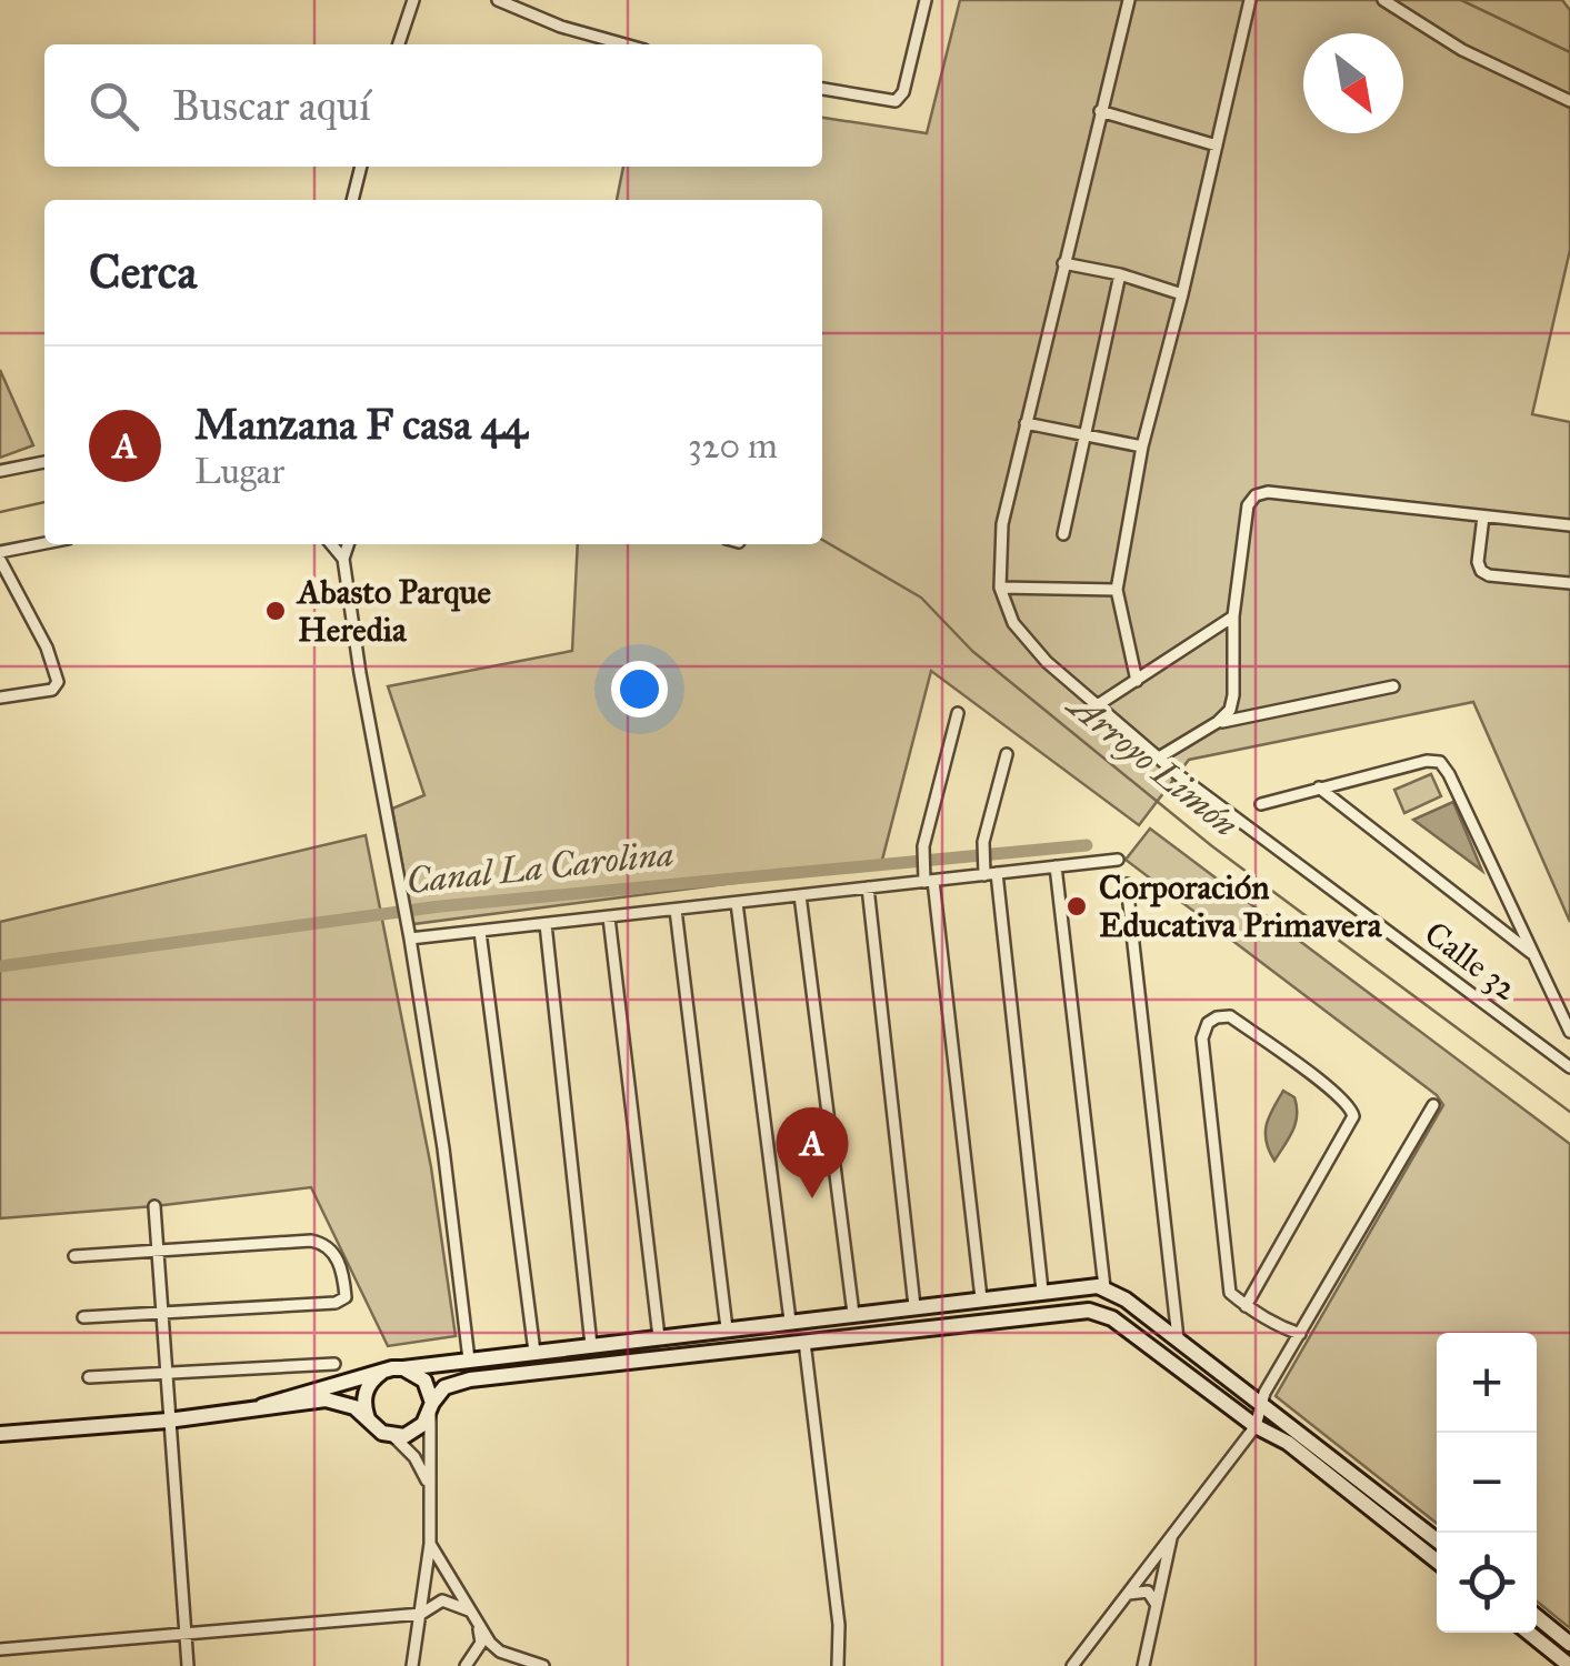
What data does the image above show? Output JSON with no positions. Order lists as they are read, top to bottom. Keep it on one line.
{"streets":{"street":["Calle 32"]},"water":["Arroyo Limón","Canal La Carolina"],"places":["Abasto Parque Heredia","Corporación Educativa Primavera"],"north":"bottom right","page":{"search":"Buscar aquí","heading":"Cerca","list":[{"mark":"A","name":"Manzana F casa 44","note":"Lugar","value":"320 m"}],"pins":"A","map_buttons":["+","−"]}}
